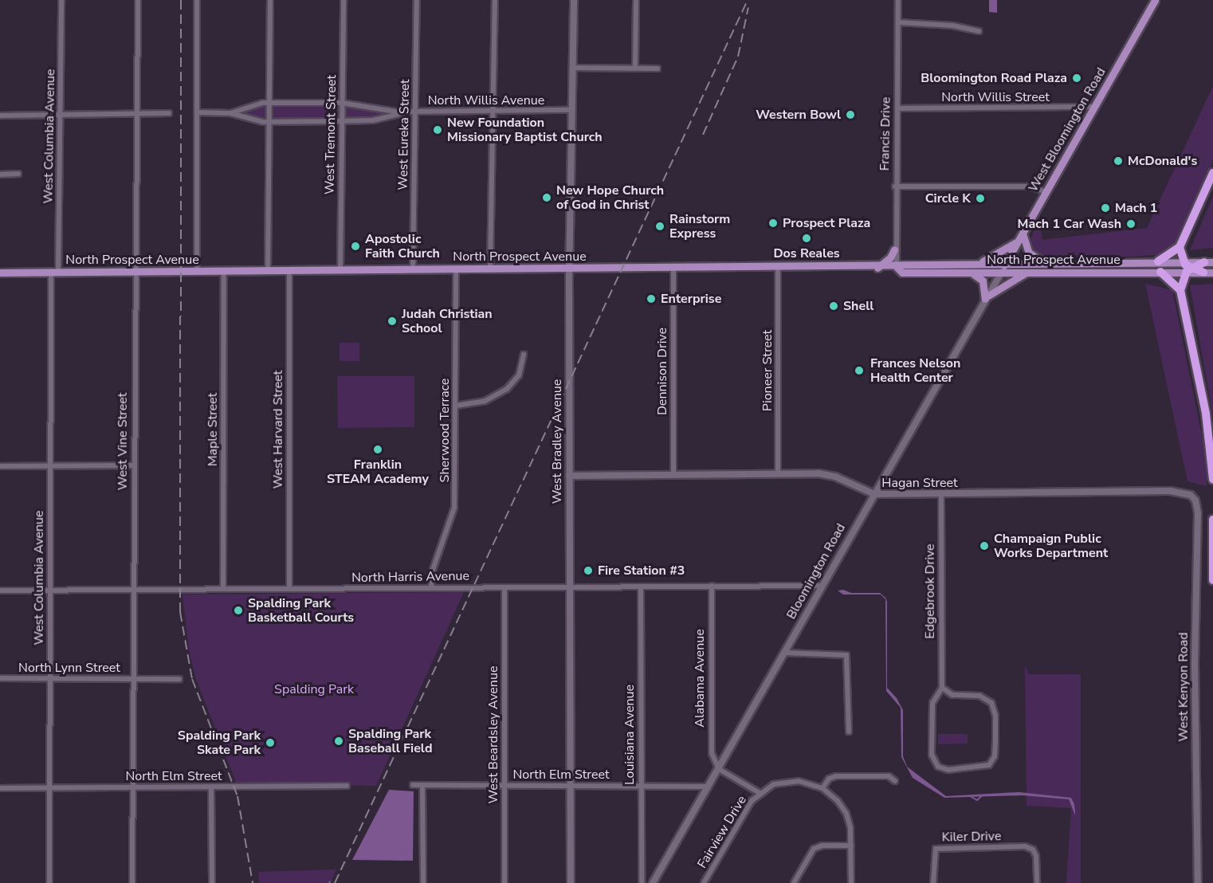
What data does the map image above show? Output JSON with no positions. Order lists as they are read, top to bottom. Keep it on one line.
{"streets":{"main road":["West Bloomington Road","North Prospect Avenue","West Bradley Avenue","Hagan Street","Bloomington Road","West Kenyon Road"],"street":["North Willis Street","North Willis Avenue","Francis Drive","West Tremont Street","West Eureka Street","West Columbia Avenue","Pioneer Street","Dennison Drive","Maple Street","West Harvard Street","Sherwood Terrace","West Vine Street","North Harris Avenue","Edgebrook Drive","North Lynn Street","Alabama Avenue","West Beardsley Avenue","Louisiana Avenue","North Elm Street","Fairview Drive","Kiler Drive"]},"crossings":[["North Willis Street","West Bloomington Road"],["North Willis Street","Francis Drive"],["North Willis Avenue","West Tremont Street"],["North Willis Avenue","West Eureka Street"],["North Willis Avenue","West Bradley Avenue"],["West Bloomington Road","North Prospect Avenue"],["West Bloomington Road","Bloomington Road"],["Francis Drive","North Prospect Avenue"],["West Tremont Street","North Prospect Avenue"],["West Eureka Street","North Prospect Avenue"],["West Columbia Avenue","North Prospect Avenue"],["West Columbia Avenue","North Harris Avenue"],["West Columbia Avenue","North Lynn Street"],["West Columbia Avenue","North Elm Street"],["North Prospect Avenue","Pioneer Street"],["North Prospect Avenue","Dennison Drive"],["North Prospect Avenue","Maple Street"],["North Prospect Avenue","West Harvard Street"],["North Prospect Avenue","Sherwood Terrace"],["North Prospect Avenue","West Vine Street"],["North Prospect Avenue","West Bradley Avenue"],["North Prospect Avenue","Bloomington Road"],["Pioneer Street","Hagan Street"],["Dennison Drive","Hagan Street"],["Maple Street","North Harris Avenue"],["West Harvard Street","North Harris Avenue"],["Sherwood Terrace","North Harris Avenue"],["West Vine Street","North Harris Avenue"],["West Vine Street","North Lynn Street"],["West Vine Street","North Elm Street"],["West Bradley Avenue","Hagan Street"],["West Bradley Avenue","North Harris Avenue"],["West Bradley Avenue","North Elm Street"],["Hagan Street","Bloomington Road"],["Hagan Street","Edgebrook Drive"],["Hagan Street","West Kenyon Road"],["Bloomington Road","North Harris Avenue"],["Bloomington Road","Alabama Avenue"],["Bloomington Road","North Elm Street"],["North Harris Avenue","Alabama Avenue"],["North Harris Avenue","West Beardsley Avenue"],["North Harris Avenue","Louisiana Avenue"],["West Beardsley Avenue","North Elm Street"],["Louisiana Avenue","North Elm Street"]],"parks":["Spalding Park"],"places":["Bloomington Road Plaza","Western Bowl","New Foundation Missionary Baptist Church","McDonald's","New Hope Church of God in Christ","Circle K","Mach 1","Prospect Plaza","Mach 1 Car Wash","Rainstorm Express","Dos Reales","Apostolic Faith Church","Enterprise","Shell","Judah Christian School","Frances Nelson Health Center","Franklin STEAM Academy","Champaign Public Works Department","Fire Station #3","Spalding Park Basketball Courts","Spalding Park Baseball Field","Spalding Park Skate Park"]}
